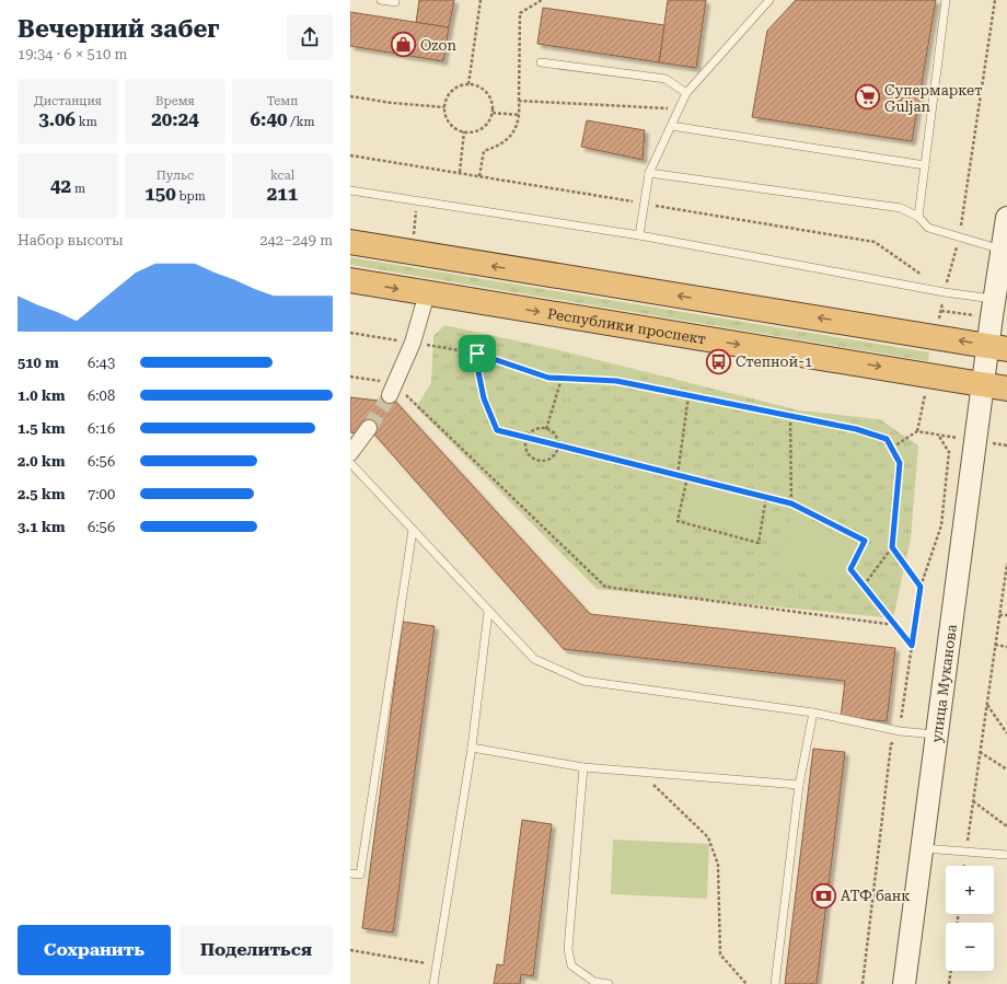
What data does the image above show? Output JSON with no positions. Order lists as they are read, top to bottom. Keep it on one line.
{"streets":{"highway":["Республики проспект"],"main road":["улица Муканова"]},"crossings":[["Республики проспект","улица Муканова"]],"places":{"shop":["Ozon"],"supermarket":["Супермаркет Guljan"],"bus stop":["Степной-1"],"bank":["АТФ банк"]},"page":{"heading":["Вечерний забег","19:34 · 6 × 510 m"],"stats":[["Дистанция","3.06 km"],["Время","20:24"],["Темп","6:40 /km"],["42 m"],["Пульс","150 bpm"],["kcal","211"]],"chart":["Набор высоты","242–249 m"],"list":[{"name":"510 m","note":"6:43"},{"name":"1.0 km","note":"6:08"},{"name":"1.5 km","note":"6:16"},{"name":"2.0 km","note":"6:56"},{"name":"2.5 km","note":"7:00"},{"name":"3.1 km","note":"6:56"}],"map_buttons":["+","−"],"buttons":["Сохранить","Поделиться"]}}
